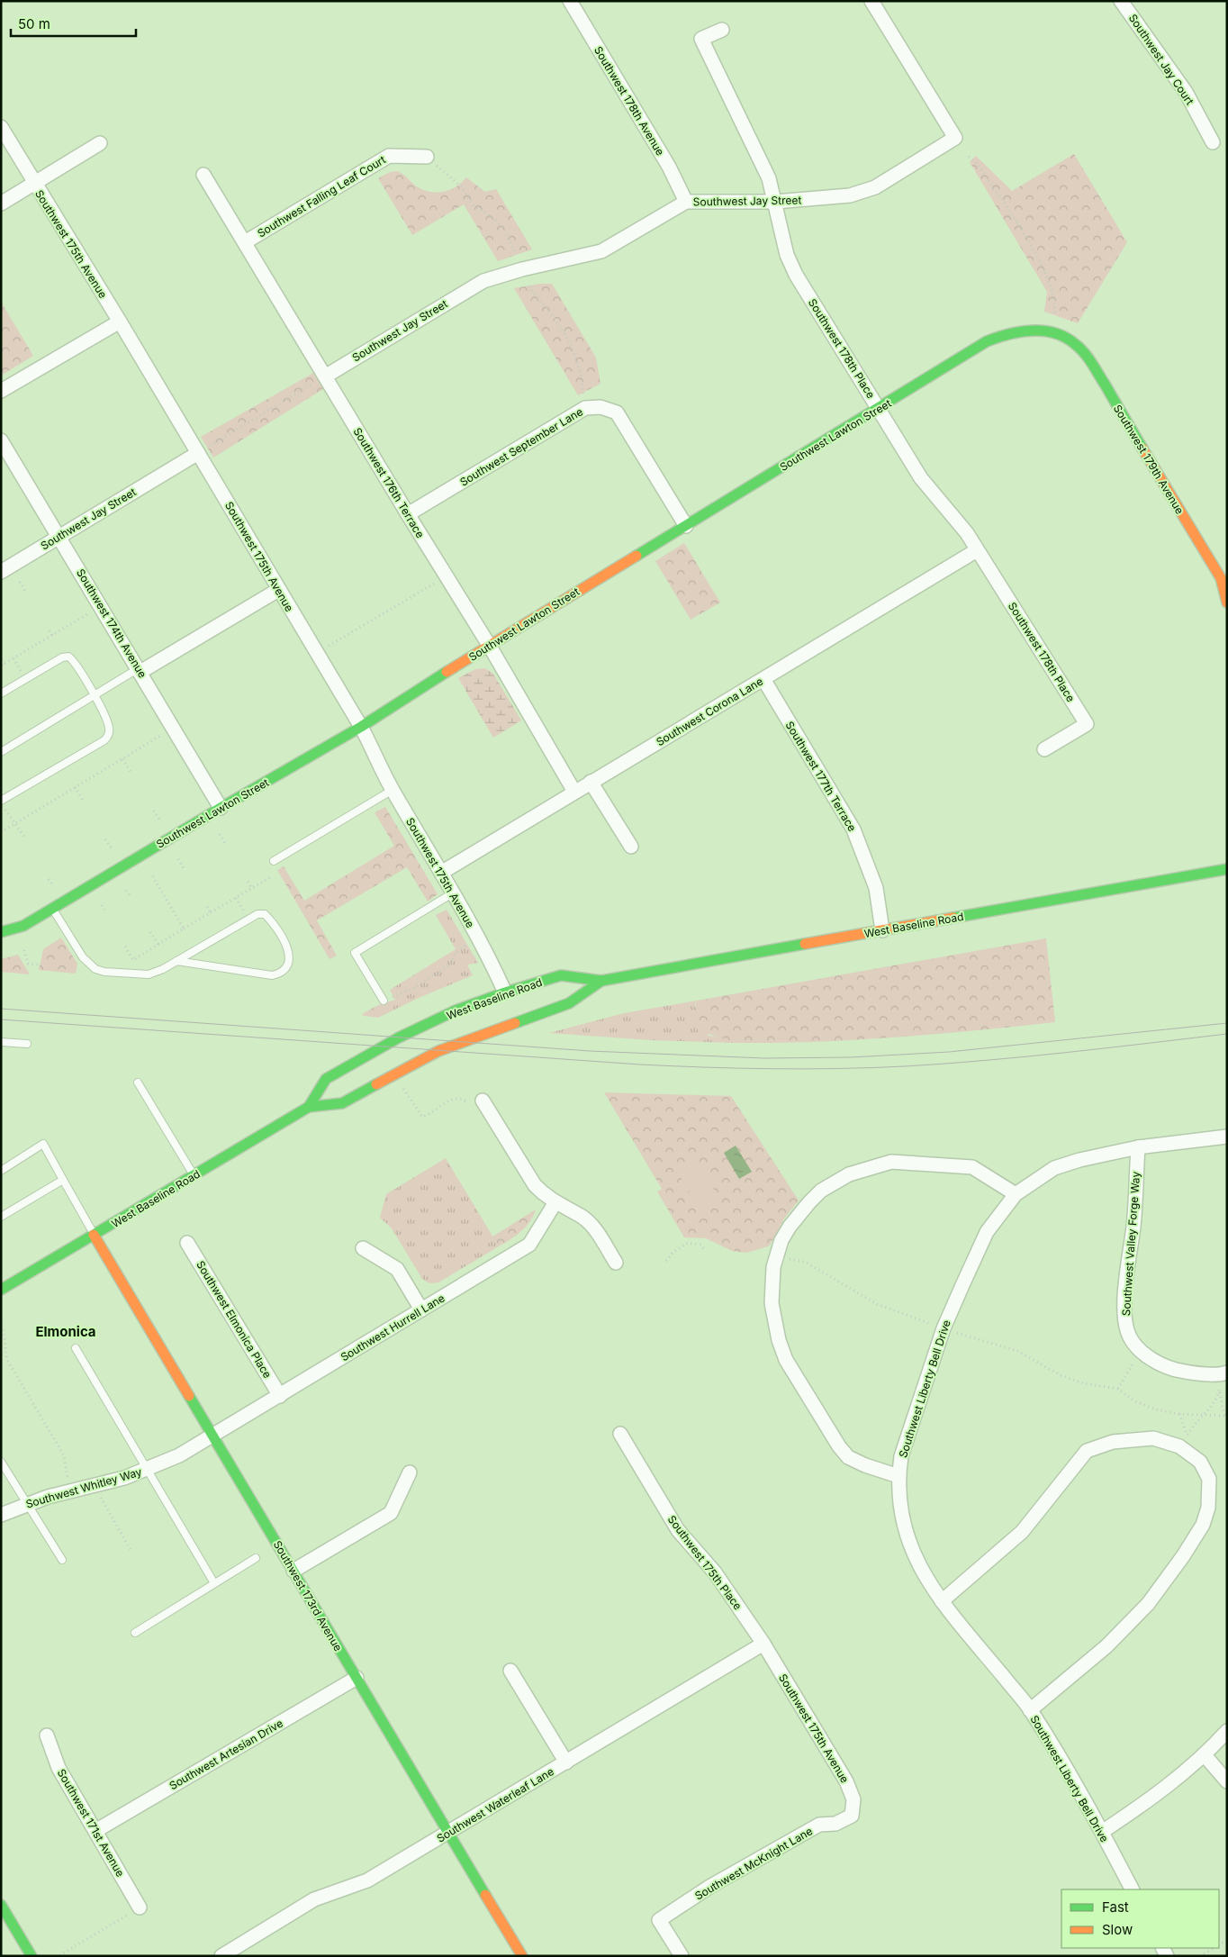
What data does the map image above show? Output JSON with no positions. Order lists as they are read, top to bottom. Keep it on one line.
{"streets":{"street":["Southwest Jay Court","Southwest 178th Avenue","Southwest Falling Leaf Court","Southwest Jay Street","Southwest 175th Avenue","Southwest 178th Place","Southwest Lawton Street","Southwest September Lane","Southwest 179th Avenue","Southwest 176th Terrace","Southwest 174th Avenue","Southwest Corona Lane","Southwest 177th Terrace","West Baseline Road","Southwest Valley Forge Way","Southwest Elmonica Place","Southwest Hurrell Lane","Southwest Liberty Bell Drive","Southwest Whitley Way","Southwest 175th Place","Southwest 173rd Avenue","Southwest Artesian Drive","Southwest Waterleaf Lane","Southwest 171st Avenue","Southwest McKnight Lane"]},"crossings":[["Southwest 178th Avenue","Southwest Jay Street"],["Southwest Falling Leaf Court","Southwest 176th Terrace"],["Southwest Jay Street","Southwest 175th Avenue"],["Southwest Jay Street","Southwest 178th Place"],["Southwest Jay Street","Southwest 176th Terrace"],["Southwest Jay Street","Southwest 174th Avenue"],["Southwest 175th Avenue","Southwest Lawton Street"],["Southwest 175th Avenue","Southwest Corona Lane"],["Southwest 175th Avenue","West Baseline Road"],["Southwest 175th Avenue","Southwest 175th Place"],["Southwest 175th Avenue","Southwest Waterleaf Lane"],["Southwest 175th Avenue","Southwest McKnight Lane"],["Southwest 178th Place","Southwest Lawton Street"],["Southwest 178th Place","Southwest Corona Lane"],["Southwest Lawton Street","Southwest September Lane"],["Southwest Lawton Street","Southwest 179th Avenue"],["Southwest Lawton Street","Southwest 176th Terrace"],["Southwest Lawton Street","Southwest 174th Avenue"],["Southwest September Lane","Southwest 176th Terrace"],["Southwest 176th Terrace","Southwest Corona Lane"],["Southwest Corona Lane","Southwest 177th Terrace"],["Southwest 177th Terrace","West Baseline Road"],["West Baseline Road","Southwest 173rd Avenue"],["Southwest Valley Forge Way","Southwest Liberty Bell Drive"],["Southwest Elmonica Place","Southwest Hurrell Lane"],["Southwest Hurrell Lane","Southwest Whitley Way"],["Southwest Hurrell Lane","Southwest 173rd Avenue"],["Southwest Whitley Way","Southwest 173rd Avenue"],["Southwest 175th Place","Southwest Waterleaf Lane"],["Southwest 173rd Avenue","Southwest Artesian Drive"],["Southwest 173rd Avenue","Southwest Waterleaf Lane"],["Southwest Artesian Drive","Southwest 171st Avenue"]],"districts":["Elmonica"],"legend":["Fast","Slow"],"scale_bar":"50 m"}
